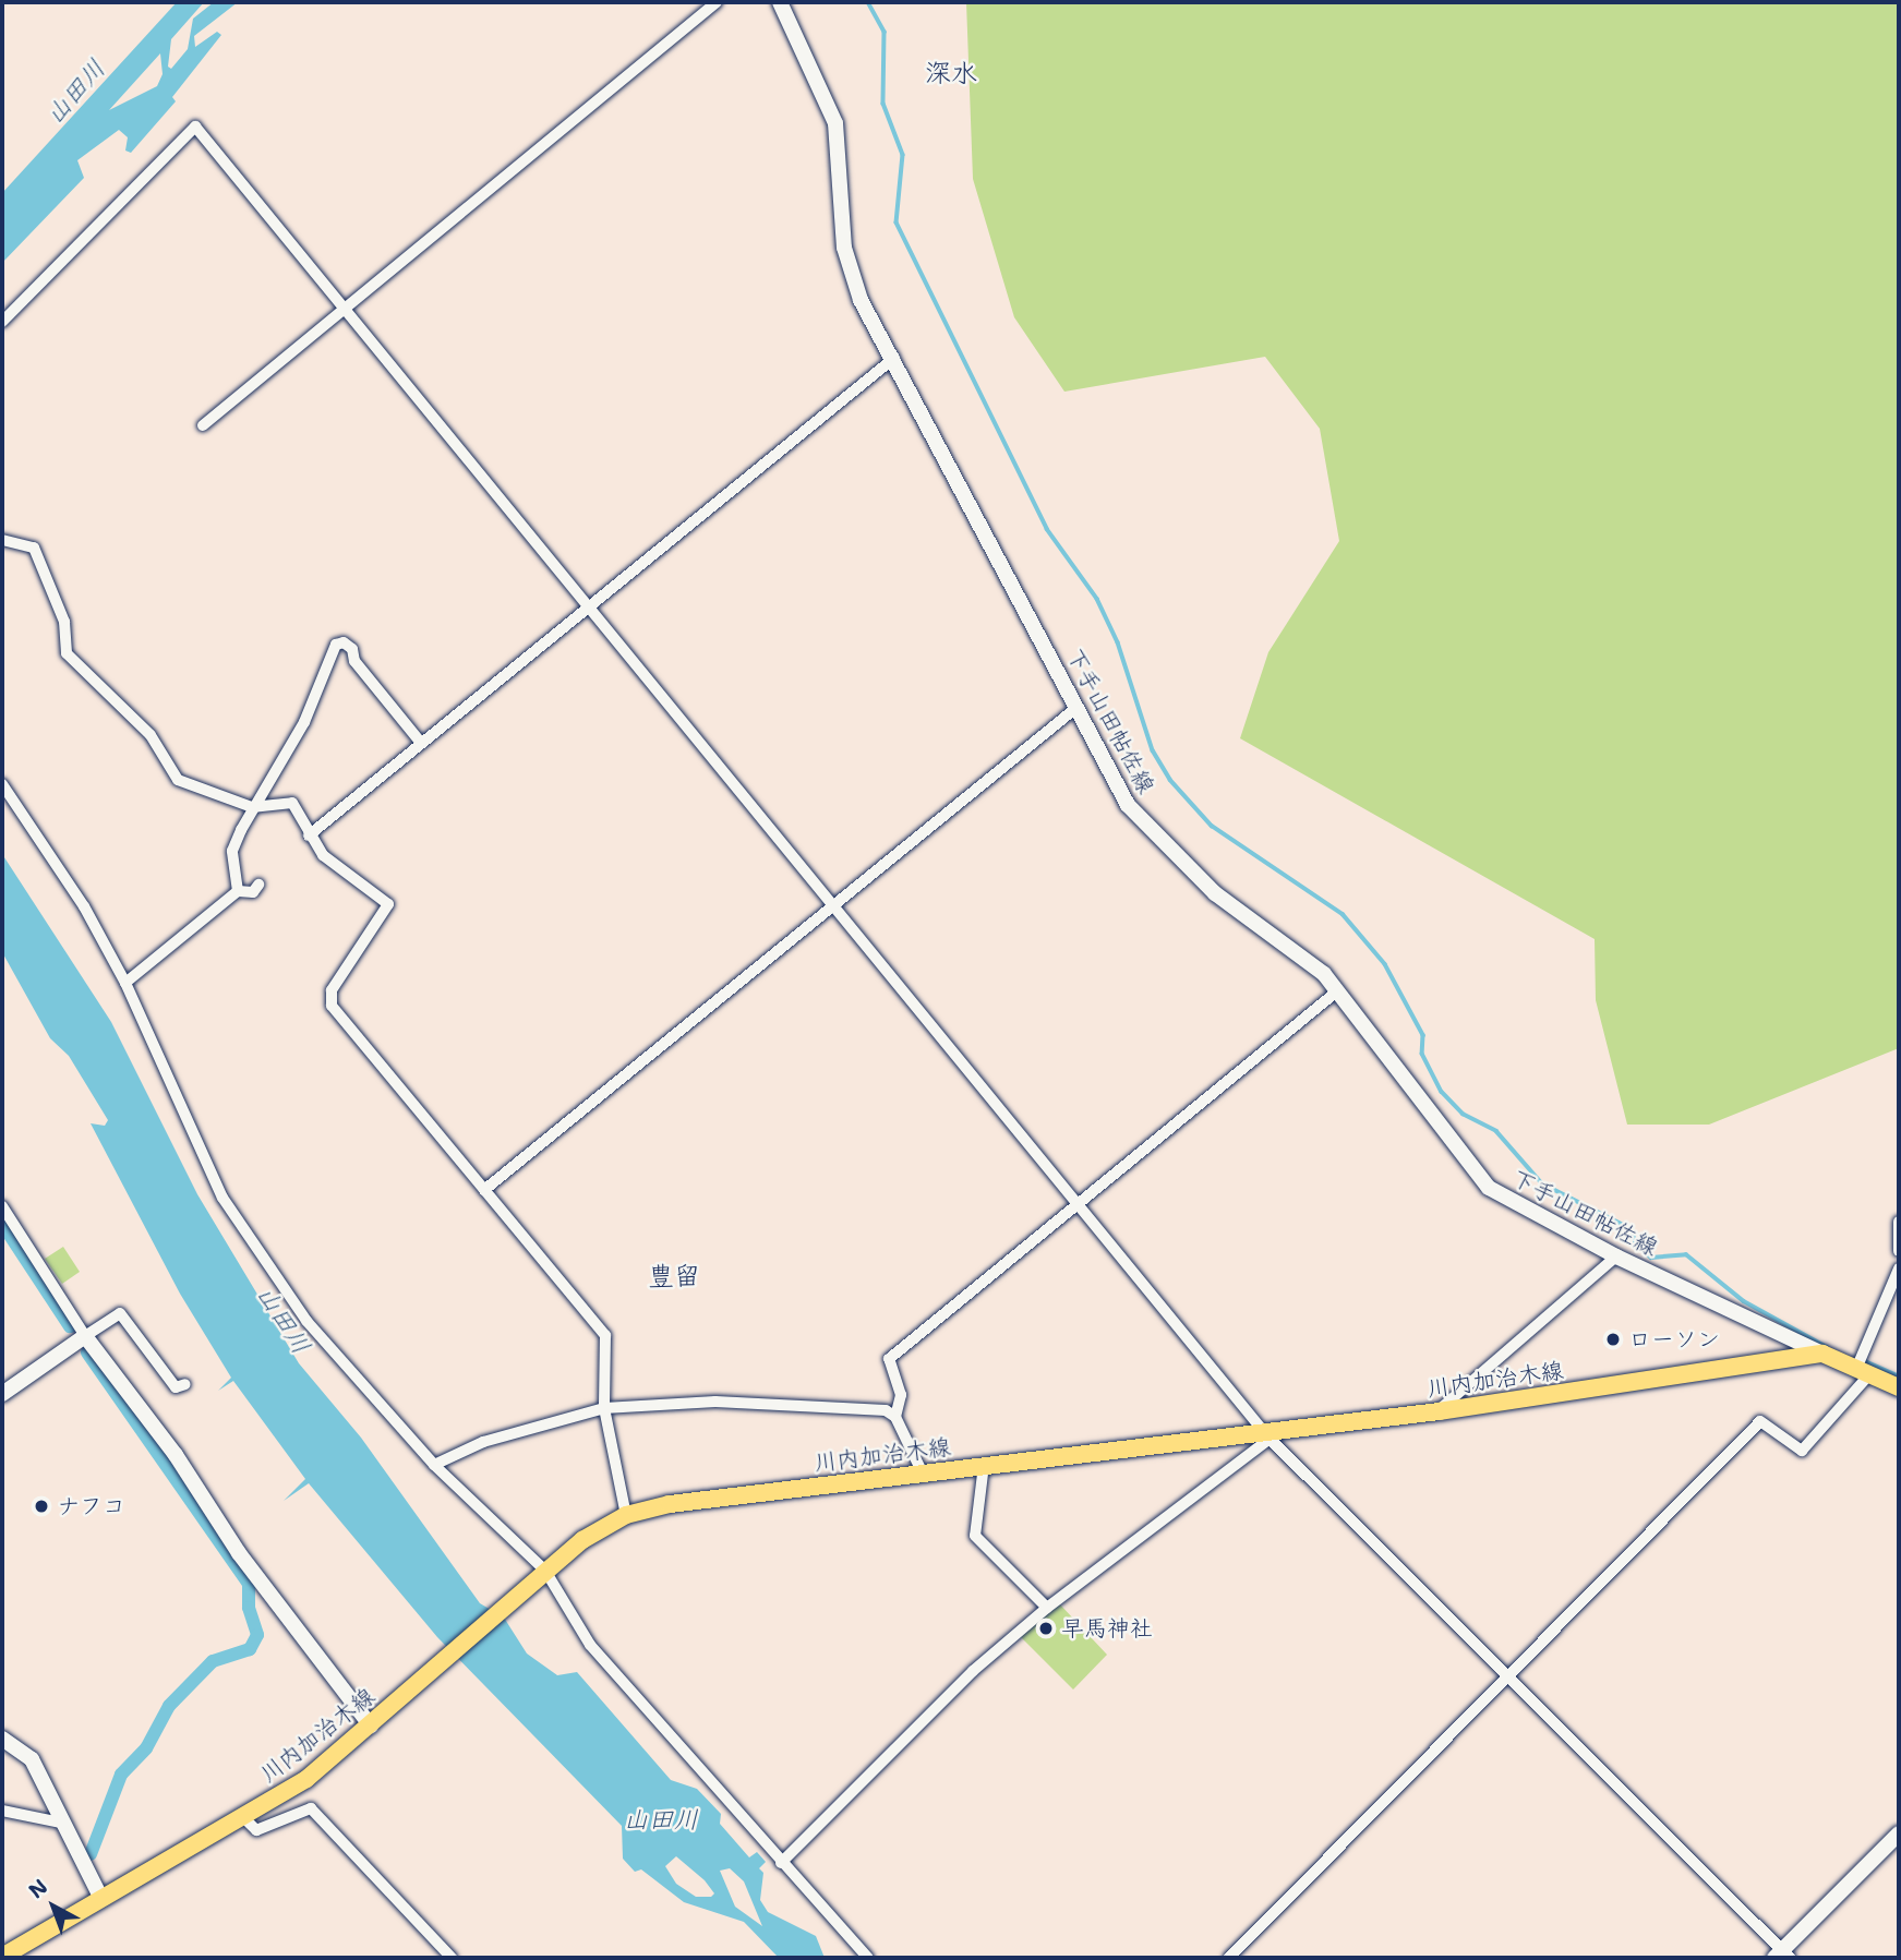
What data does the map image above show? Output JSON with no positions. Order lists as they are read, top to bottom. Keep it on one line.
{"streets":{"main road":["下手山田帖佐線","川内加治木線"]},"crossings":[["下手山田帖佐線","川内加治木線"]],"districts":["深水","豊留"],"water":["山田川"],"places":["ローソン","ナフコ","早馬神社"],"north":"top left"}
